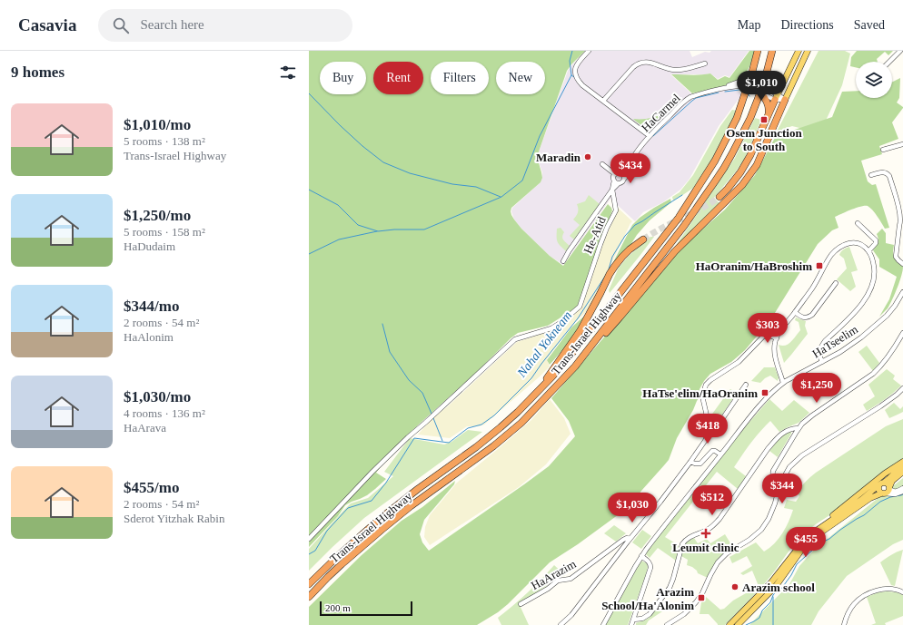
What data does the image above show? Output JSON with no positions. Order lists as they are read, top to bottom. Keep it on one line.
{"streets":{"highway":["Trans-Israel Highway"],"street":["HaCarmel","He-Atid","HaTseelim","HaArazim"]},"crossings":[["HaCarmel","Trans-Israel Highway"]],"water":["Nahal Yokneam"],"places":{"transit":["Osem Junction to South","HaOranim/HaBroshim","HaTse'elim/HaOranim","Arazim School/Ha'Alonim"],"other":["Maradin","Arazim school"],"health":["Leumit clinic"]},"scale_bar":"200 m","page":{"header":"Casavia","search":"Search here","nav":["Map","Directions","Saved"],"heading":"9 homes","chip":["Buy","Rent","Filters","New"],"price":["$1,010","$434","$303","$1,250","$418","$344","$512","$1,030","$455"],"list":[{"name":"$1,010/mo","note":"5 rooms · 138 m² · Trans-Israel Highway"},{"name":"$1,250/mo","note":"5 rooms · 158 m² · HaDudaim"},{"name":"$344/mo","note":"2 rooms · 54 m² · HaAlonim"},{"name":"$1,030/mo","note":"4 rooms · 136 m² · HaArava"},{"name":"$455/mo","note":"2 rooms · 54 m² · Sderot Yitzhak Rabin"}],"scale":"200 m"}}
